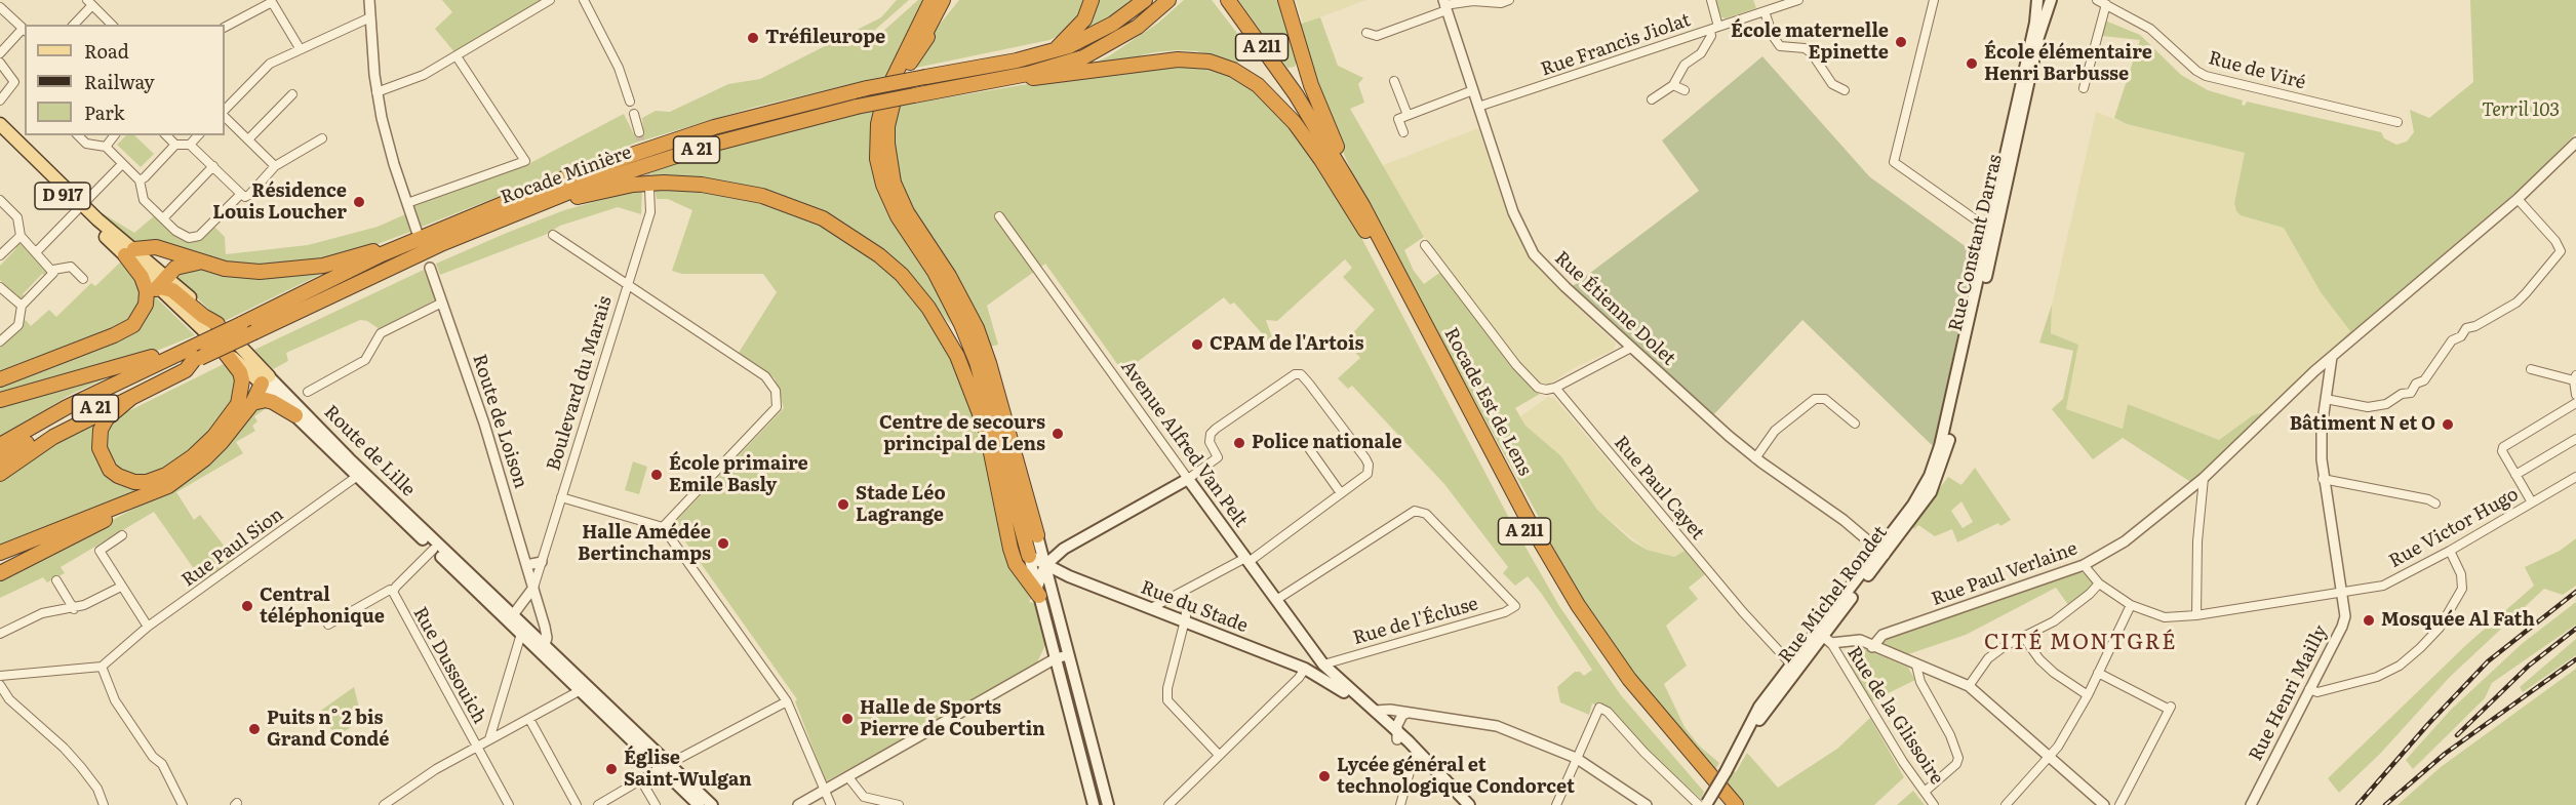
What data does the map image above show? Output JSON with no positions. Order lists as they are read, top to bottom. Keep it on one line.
{"streets":{"highway":["A 211","A 21","Rocade Minière","Rocade Est de Lens"],"main road":["D 917","Rue Constant Darras","Avenue Alfred Van Pelt","Route de Lille","Rue Michel Rondet","Rue du Stade"],"street":["Rue Francis Jiolat","Rue de Viré","Rue Étienne Dolet","Boulevard du Marais","Route de Loison","Rue Paul Cayet","Rue Victor Hugo","Rue Paul Sion","Rue Paul Verlaine","Rue de l'Écluse","Rue Dussouich","Rue Henri Mailly","Rue de la Glissoire"]},"crossings":[["Rue Francis Jiolat","Rue Étienne Dolet"],["Rue Constant Darras","Rue Michel Rondet"],["Rue Étienne Dolet","Rue Michel Rondet"],["Boulevard du Marais","Route de Loison"],["Route de Loison","Route de Lille"],["Avenue Alfred Van Pelt","Rue du Stade"],["Avenue Alfred Van Pelt","Rue de l'Écluse"],["Route de Lille","Rue Paul Sion"],["Route de Lille","Rue Dussouich"],["Rue Paul Cayet","Rue Michel Rondet"],["Rue Victor Hugo","Rue Paul Verlaine"],["Rue Victor Hugo","Rue Henri Mailly"],["Rue Paul Verlaine","Rue Henri Mailly"],["Rue Michel Rondet","Rue de la Glissoire"]],"districts":["CITÉ MONTGRÉ"],"parks":["Terril 103"],"places":["Tréfileurope","École maternelle Epinette","École élémentaire Henri Barbusse","Résidence Louis Loucher","CPAM de l'Artois","Bâtiment N et O","Centre de secours principal de Lens","Police nationale","École primaire Emile Basly","Stade Léo Lagrange","Halle Amédée Bertinchamps","Central téléphonique","Mosquée Al Fath","Halle de Sports Pierre de Coubertin","Puits n° 2 bis Grand Condé","Église Saint-Wulgan","Lycée général et technologique Condorcet"],"legend":["Road","Railway","Park"]}
